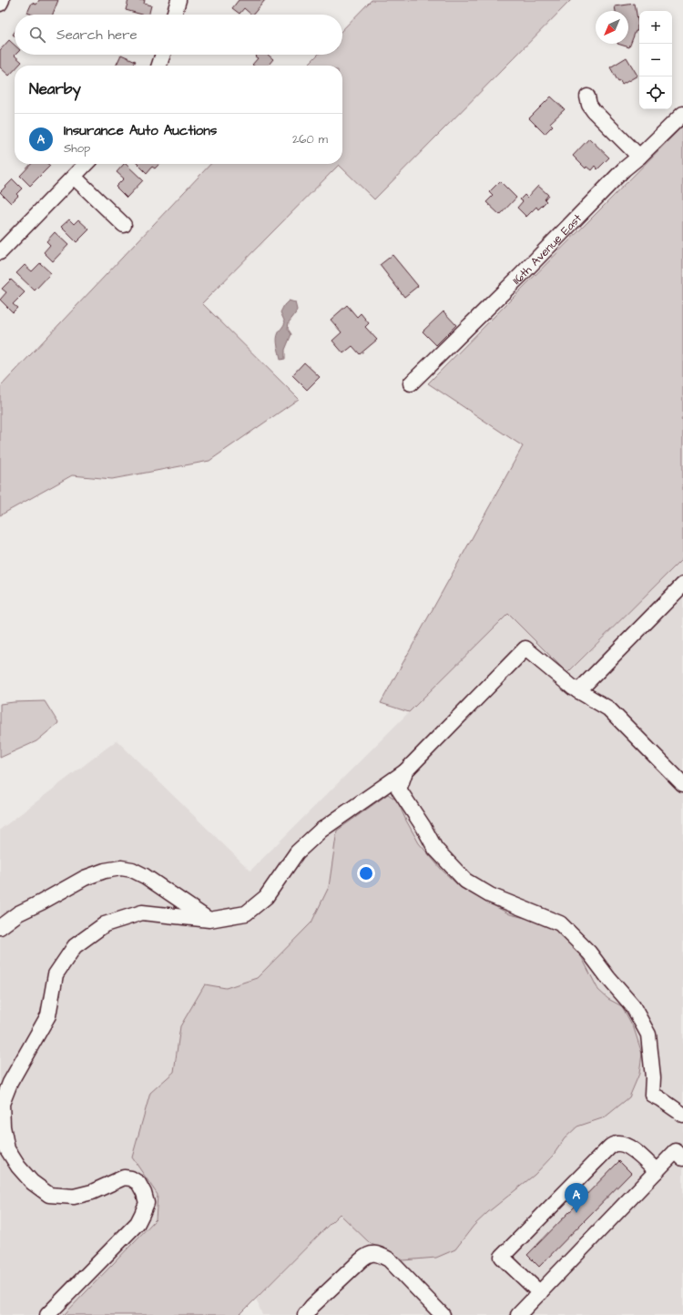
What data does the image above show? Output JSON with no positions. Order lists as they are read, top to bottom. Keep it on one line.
{"streets":{"street":["116th Avenue East"]},"north":"bottom left","page":{"map_buttons":["+","−"],"search":"Search here","heading":"Nearby","list":[{"mark":"A","name":"Insurance Auto Auctions","note":"Shop","value":"260 m"}],"pins":"A"}}
